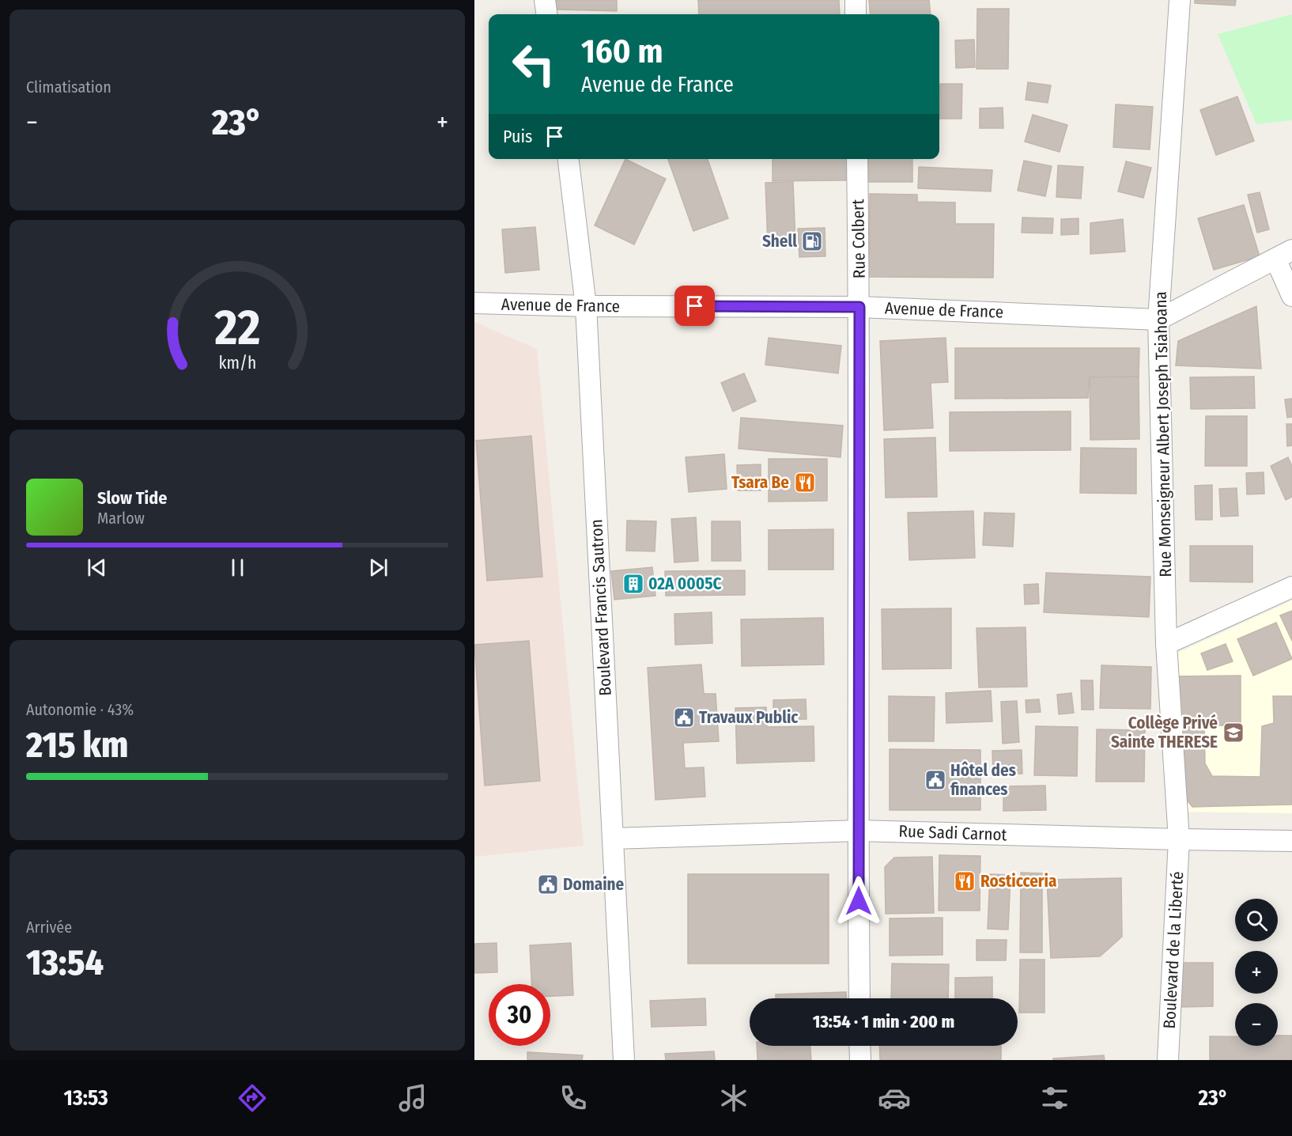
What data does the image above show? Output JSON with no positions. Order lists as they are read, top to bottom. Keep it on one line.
{"streets":{"street":["Rue Colbert","Avenue de France","Rue Monseigneur Albert Joseph Tsiahoana","Boulevard Francis Sautron","Rue Sadi Carnot","Boulevard de la Liberté"]},"crossings":[["Rue Colbert","Avenue de France"],["Rue Colbert","Rue Sadi Carnot"],["Avenue de France","Rue Monseigneur Albert Joseph Tsiahoana"],["Avenue de France","Boulevard Francis Sautron"],["Rue Monseigneur Albert Joseph Tsiahoana","Rue Sadi Carnot"],["Rue Monseigneur Albert Joseph Tsiahoana","Boulevard de la Liberté"],["Boulevard Francis Sautron","Rue Sadi Carnot"],["Rue Sadi Carnot","Boulevard de la Liberté"]],"places":{"fuel station":["Shell"],"restaurant":["Tsara Be","Rosticceria"],"building":["02A 0005C"],"public building":["Travaux Public","Hôtel des finances","Domaine"],"school or university":["Collège Privé Sainte THERESE"]},"page":{"tile":["Climatisation",["Autonomie · 43%","215 km"],["Arrivée","13:54"]],"turn":["160 m","Avenue de France"],"heat":["−","23°","+"],"then":"Puis","song":["Slow Tide","Marlow"],"map_buttons":["+","−"],"limit":"30","trip":"13:54 · 1 min · 200 m","tabs":["13:53","23°"],"gauge":["22","km/h"]}}
